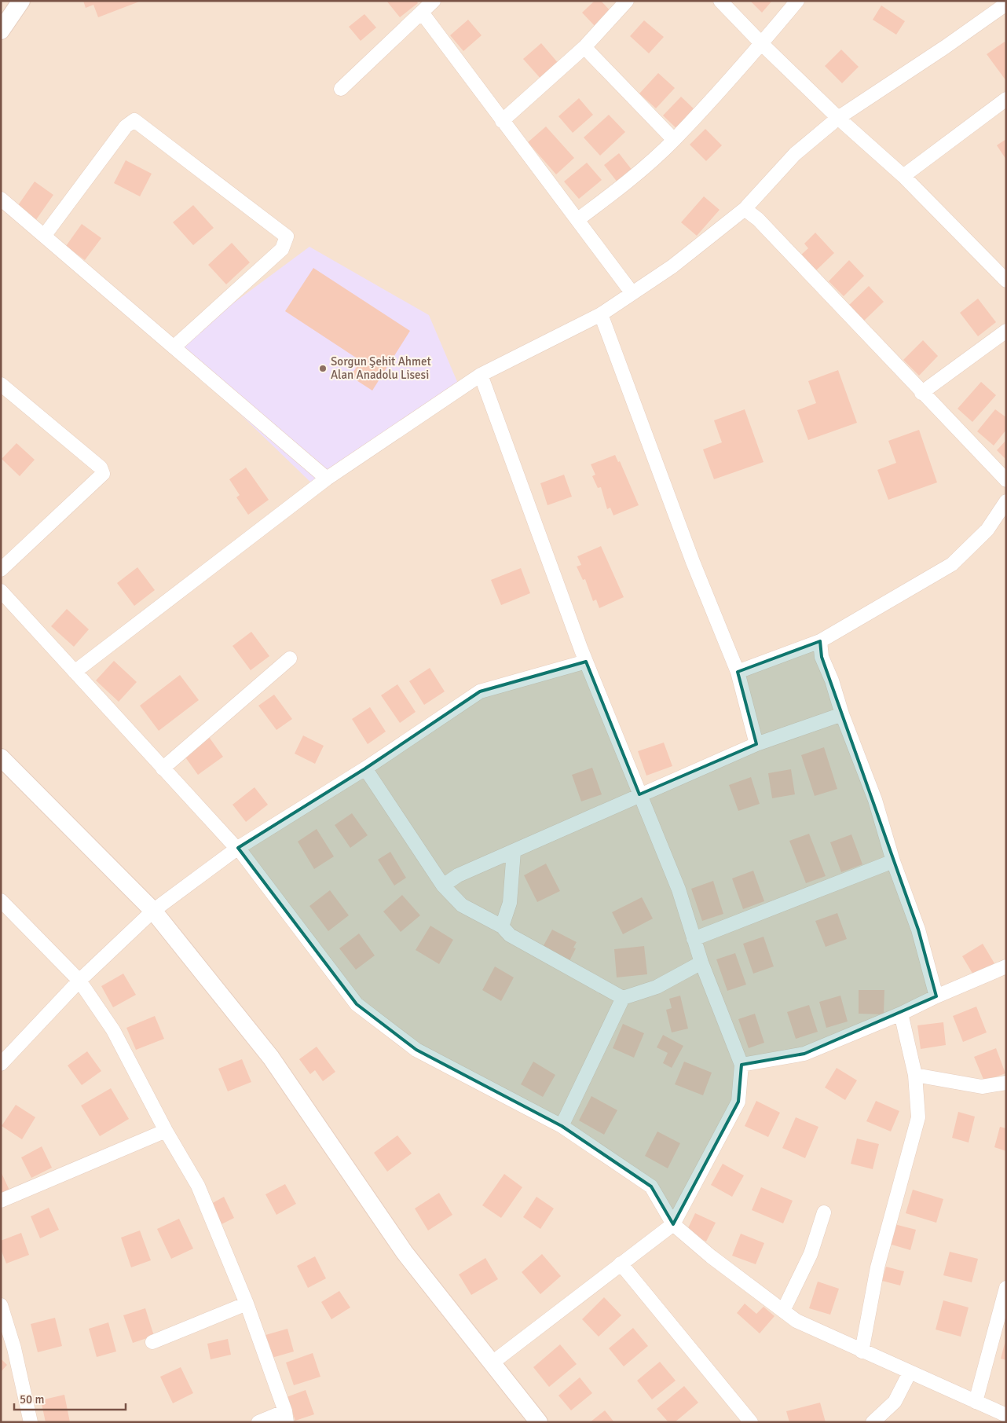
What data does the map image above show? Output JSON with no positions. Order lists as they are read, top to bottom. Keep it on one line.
{"places":["Sorgun Şehit Ahmet Alan Anadolu Lisesi"],"scale_bar":"50 m"}
